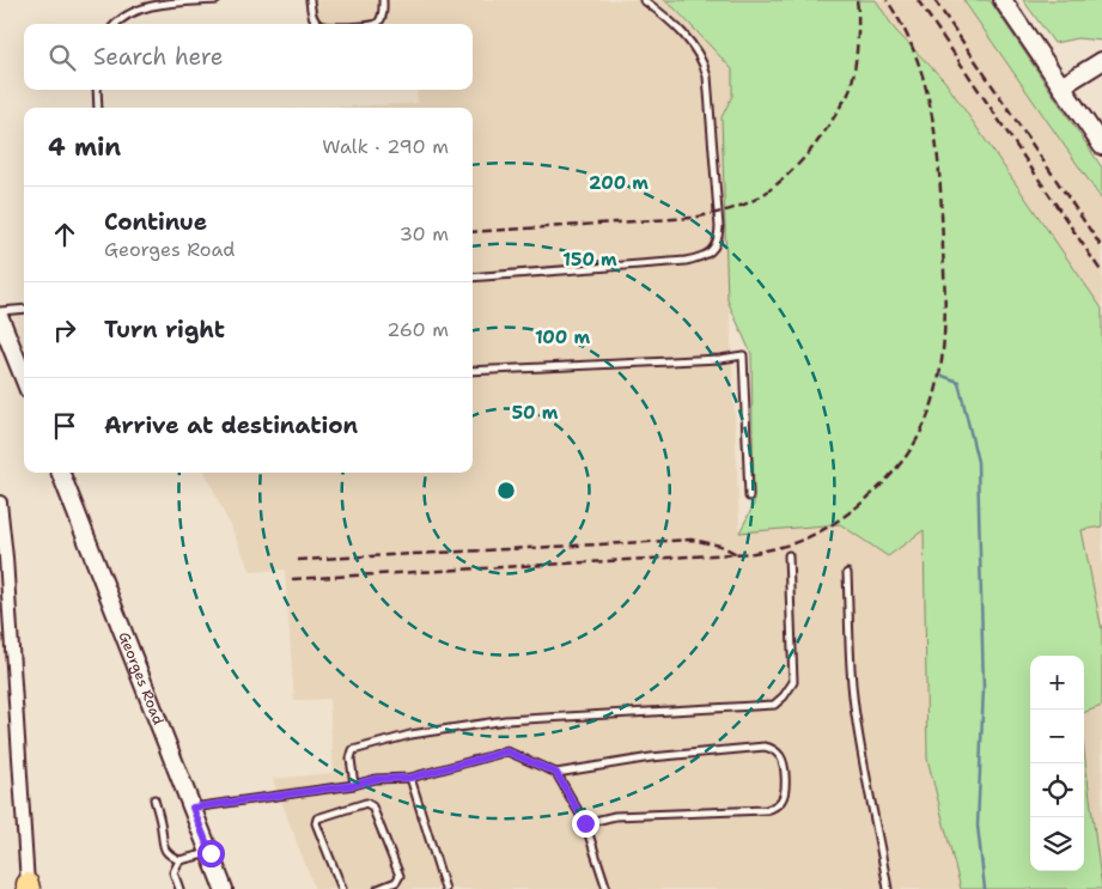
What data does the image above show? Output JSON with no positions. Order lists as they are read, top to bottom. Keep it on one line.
{"streets":{"street":["Georges Road"]},"page":{"search":"Search here","heading":["4 min","Walk · 290 m"],"list":[["Continue","Georges Road","30 m"],["Turn right","260 m"],"Arrive at destination"],"map_buttons":["+","−"]},"rings":["200 m","150 m","100 m","50 m"]}
